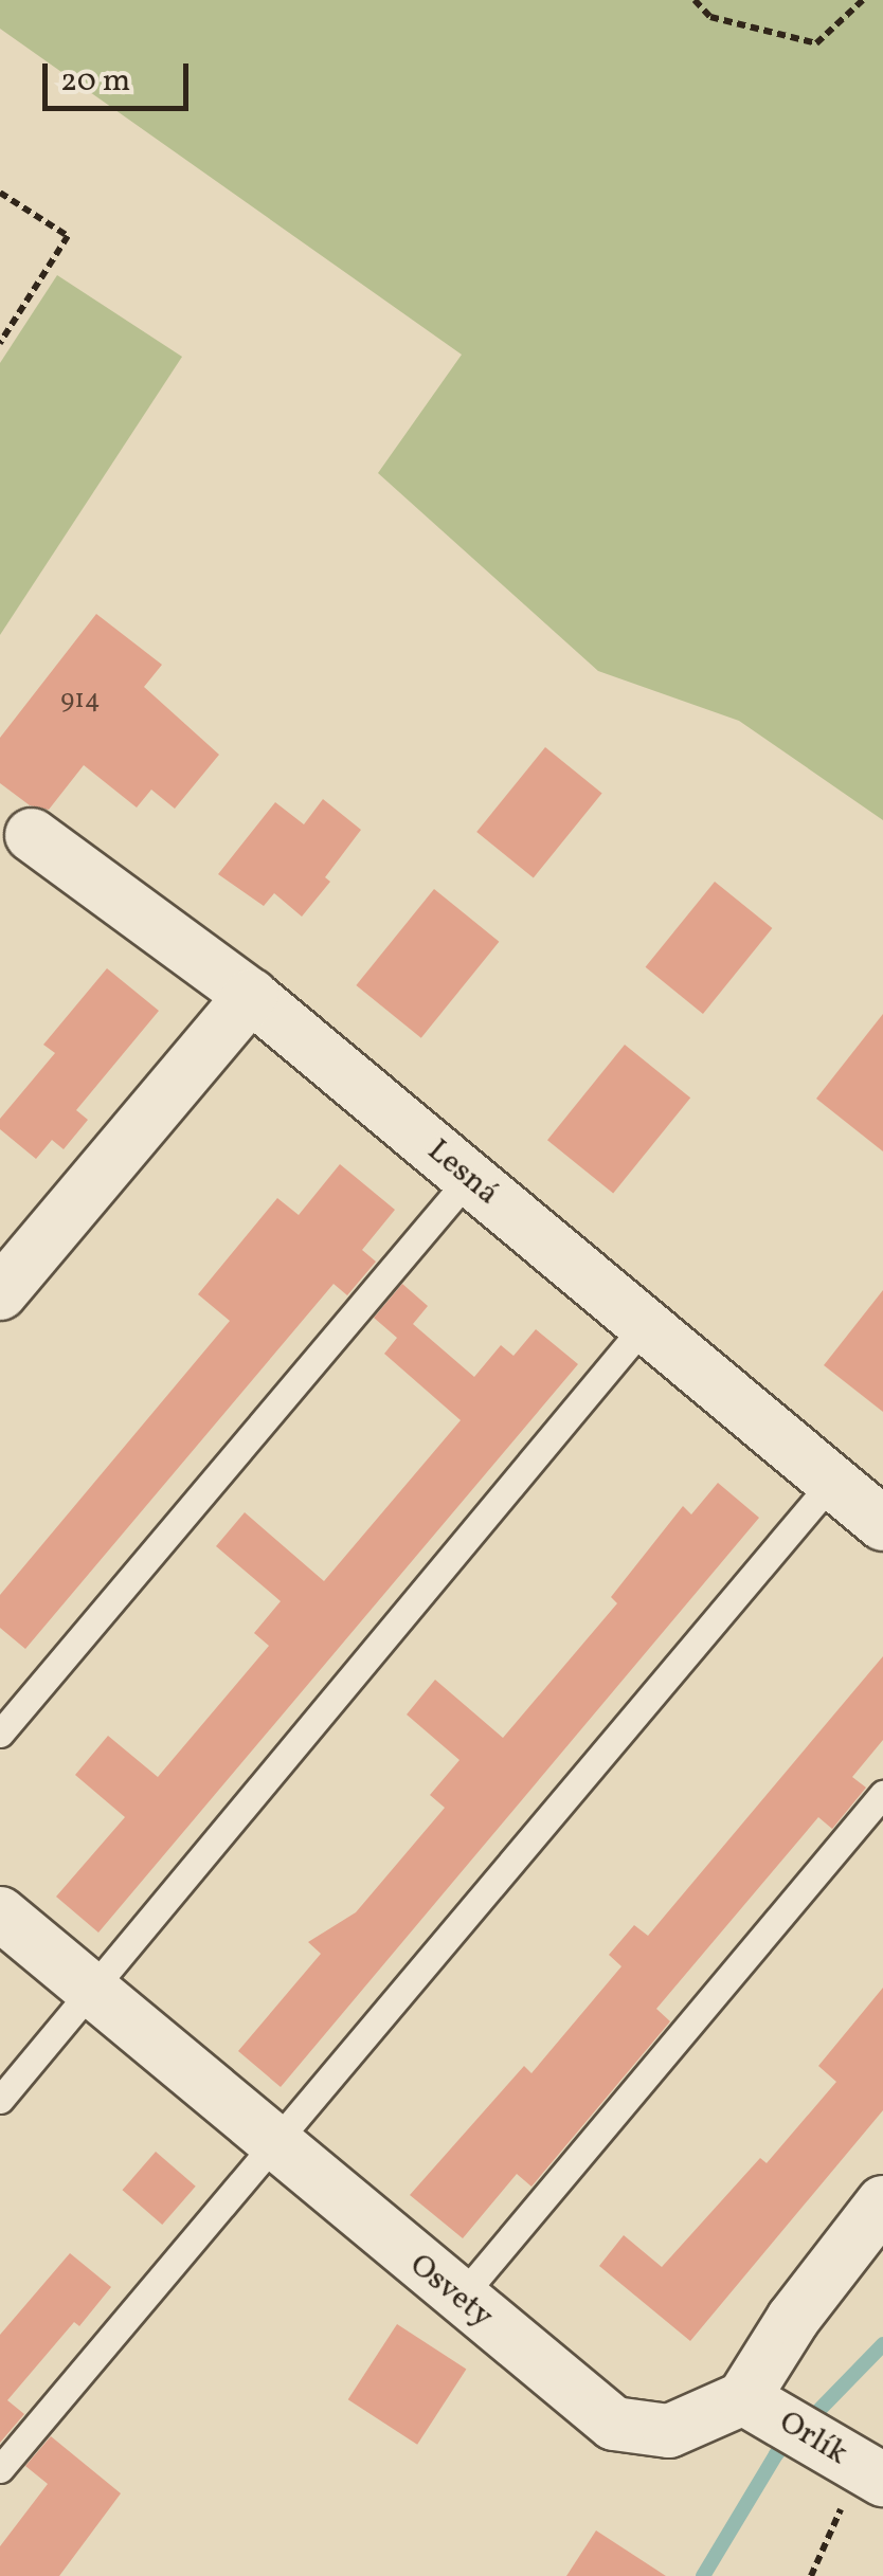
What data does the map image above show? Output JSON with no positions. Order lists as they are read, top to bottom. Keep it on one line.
{"streets":{"street":["Lesná","Osvety"]},"house_numbers":["914"],"scale_bar":"20 m"}
